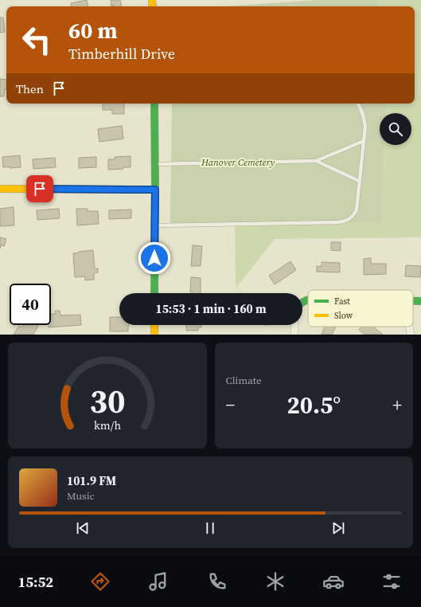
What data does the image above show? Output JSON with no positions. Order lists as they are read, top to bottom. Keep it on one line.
{"parks":["Hanover Cemetery"],"legend":["Fast","Slow"],"page":{"turn":["60 m","Timberhill Drive"],"then":"Then","limit":"40","trip":"15:53 · 1 min · 160 m","tile":"Climate","heat":["−","20.5°","+"],"song":["101.9 FM","Music"],"tabs":"15:52","gauge":["30","km/h"]}}
